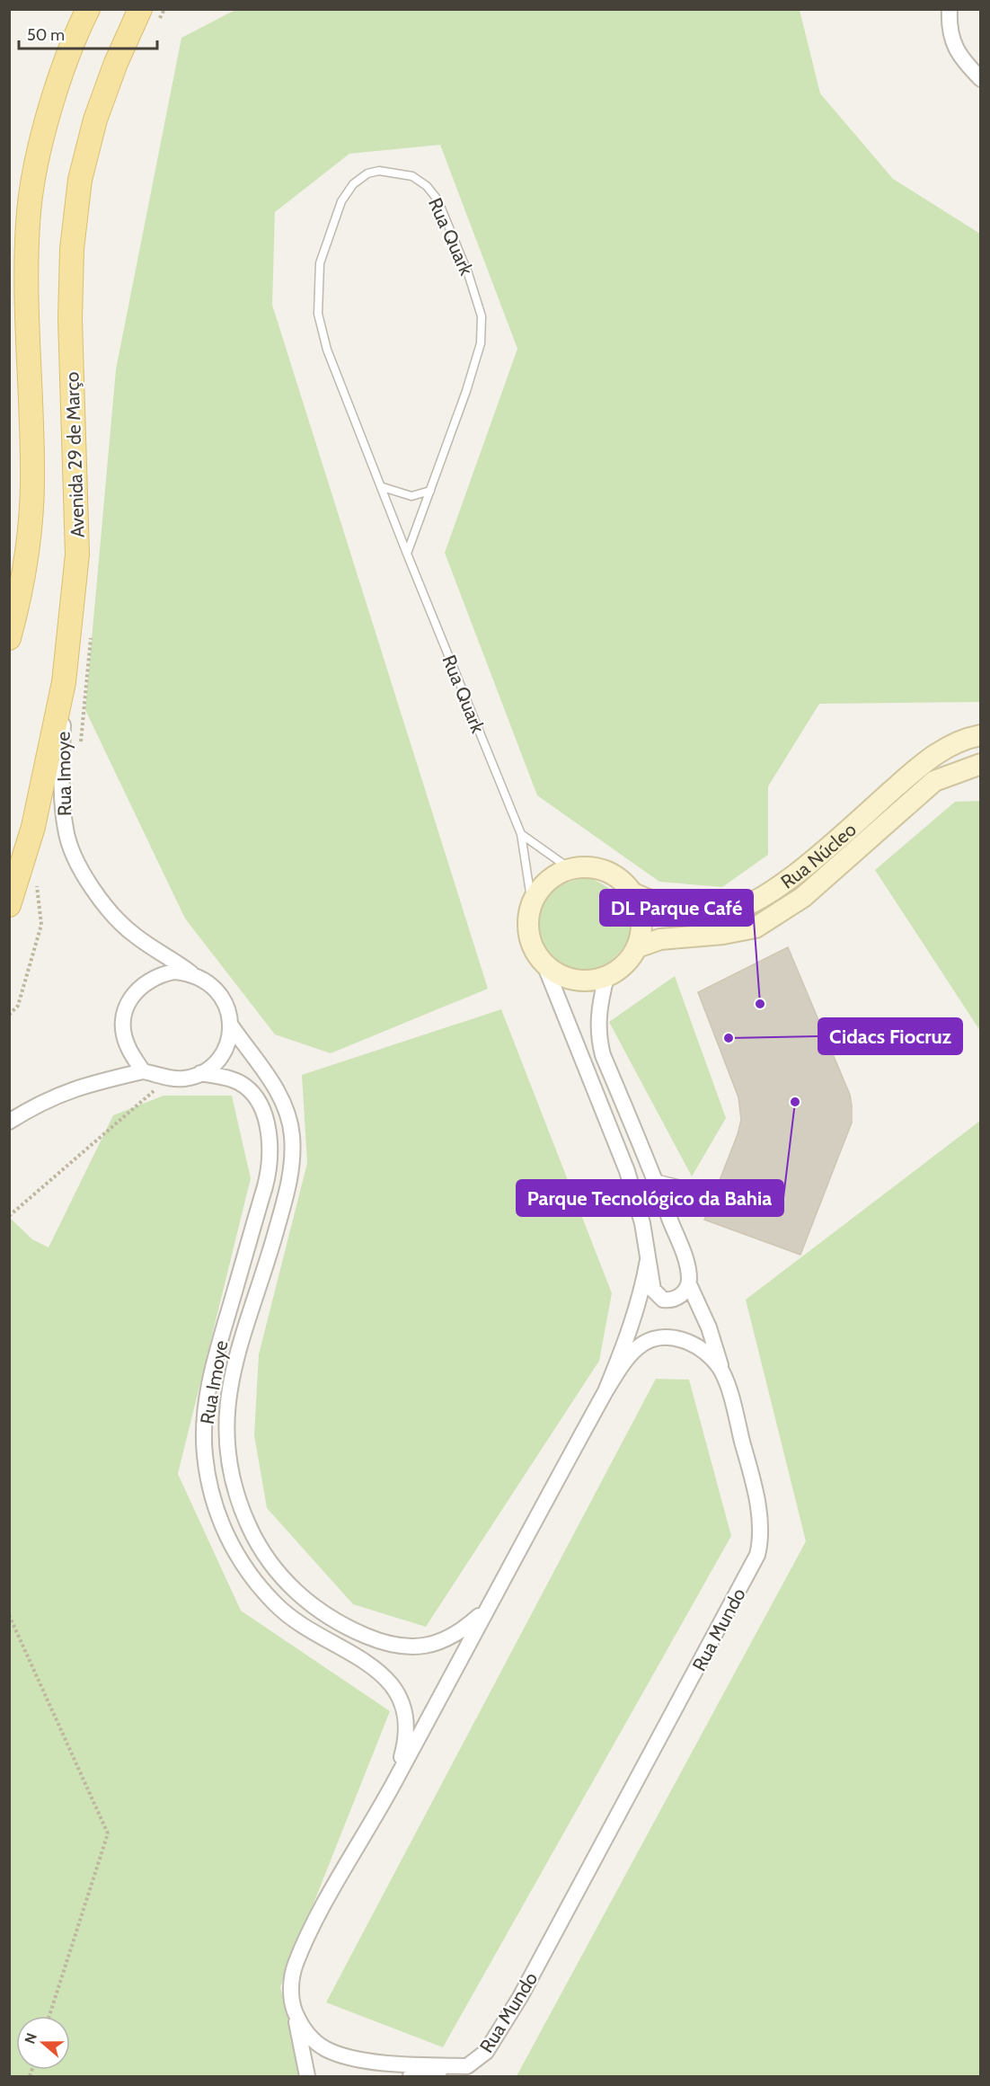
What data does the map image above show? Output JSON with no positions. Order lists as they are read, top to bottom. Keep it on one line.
{"streets":{"main road":["Avenida 29 de Março"],"street":["Rua Imoye","Rua Núcleo","Rua Mundo"],"lane":["Rua Quark"]},"crossings":[["Rua Quark","Rua Núcleo"],["Avenida 29 de Março","Rua Imoye"],["Rua Imoye","Rua Mundo"]],"places":["DL Parque Café","Cidacs Fiocruz","Parque Tecnológico da Bahia"],"scale_bar":"50 m","north":"left"}
